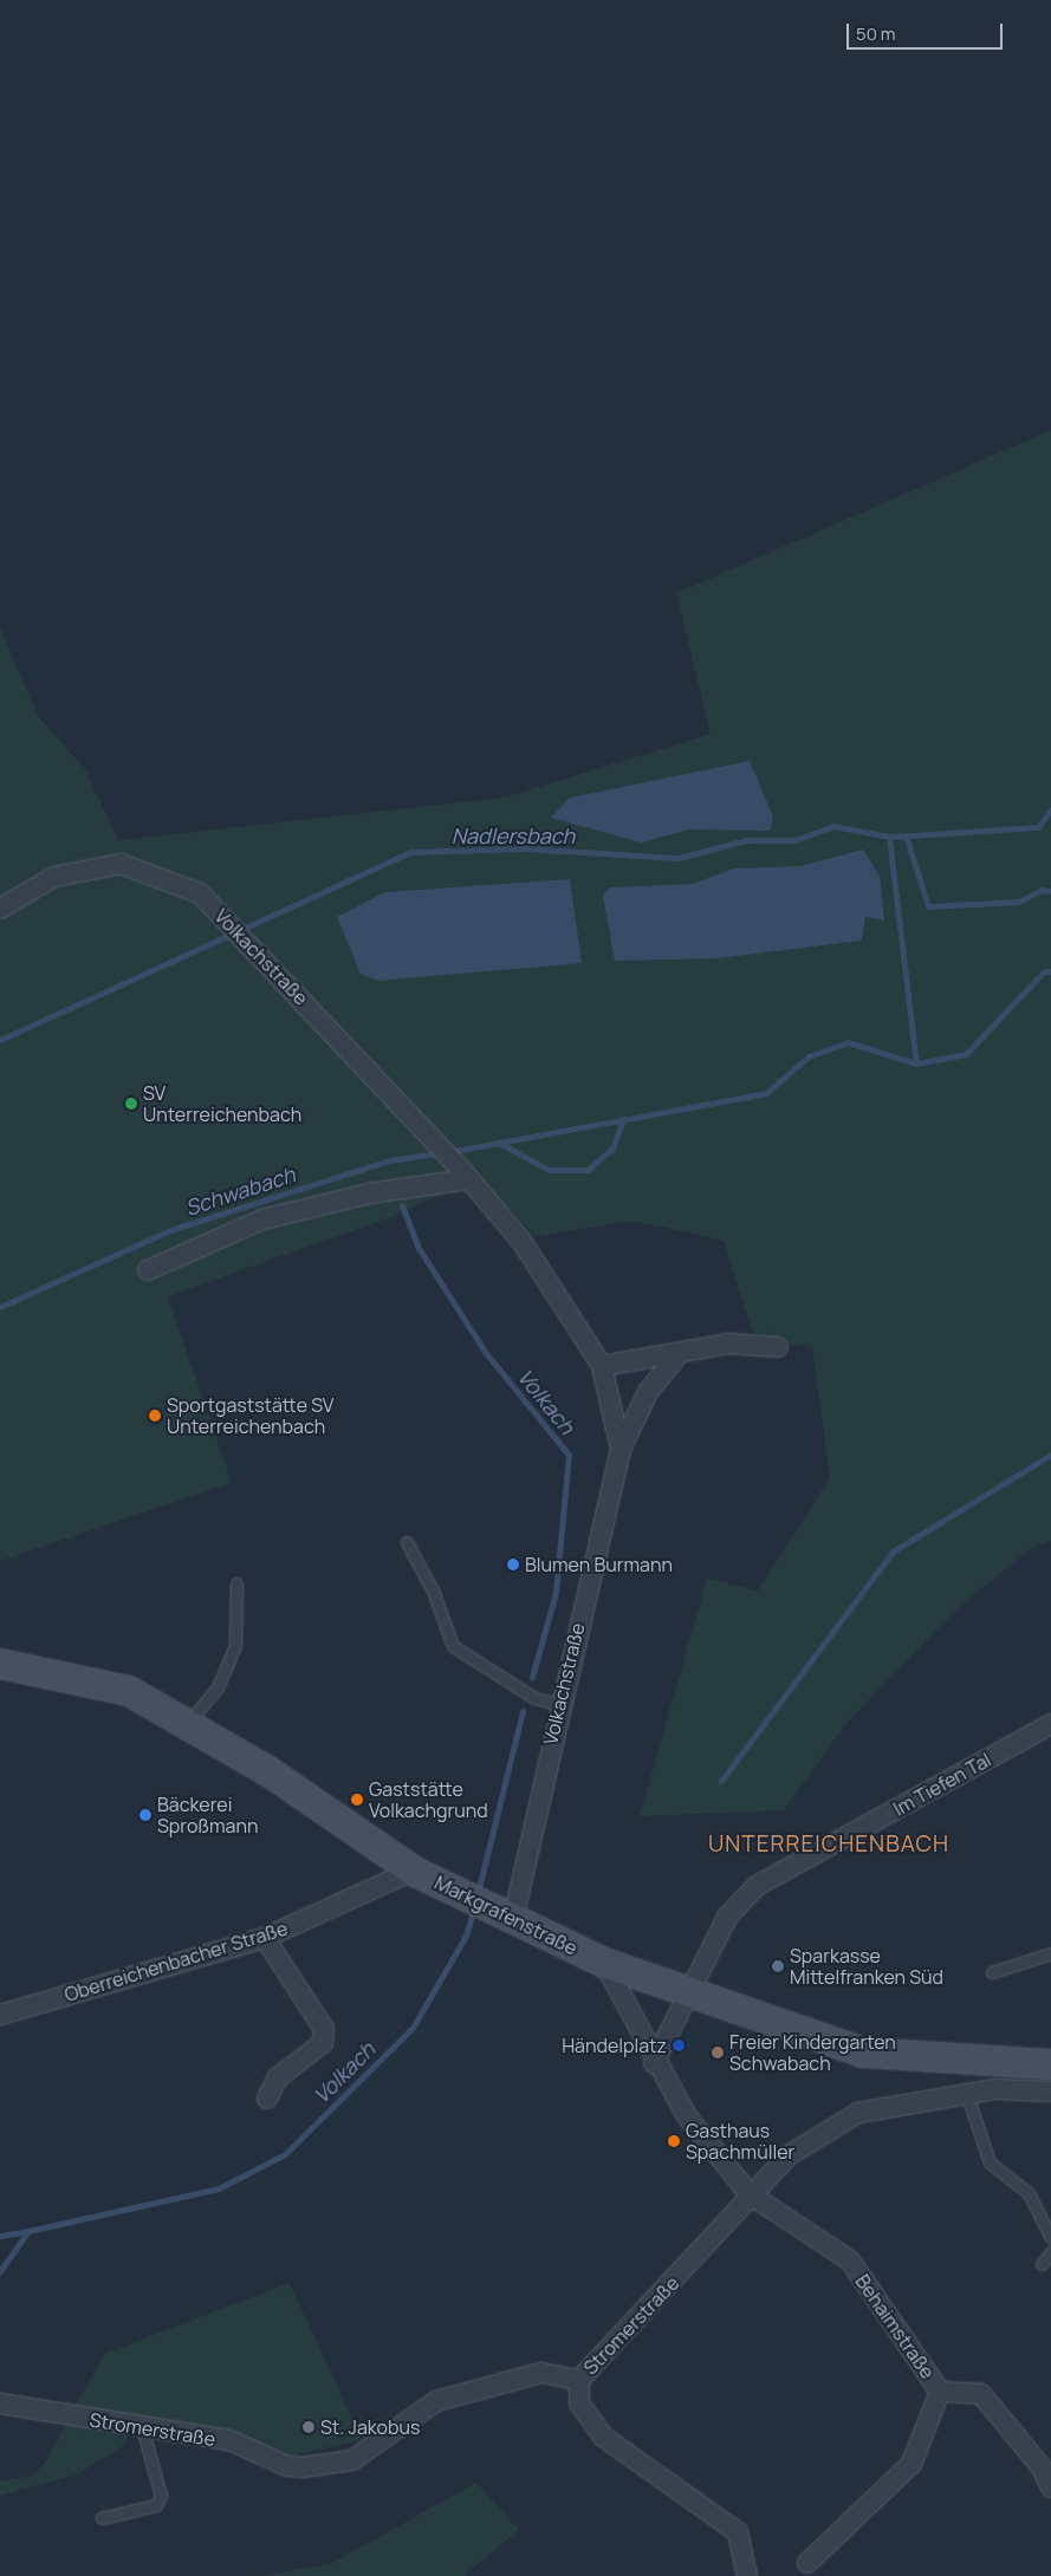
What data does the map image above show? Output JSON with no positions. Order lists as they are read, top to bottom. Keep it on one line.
{"streets":{"main road":["Markgrafenstraße"],"street":["Volkachstraße","Im Tiefen Tal","Oberreichenbacher Straße","Stromerstraße","Behaimstraße"]},"crossings":[["Volkachstraße","Markgrafenstraße"],["Im Tiefen Tal","Markgrafenstraße"],["Markgrafenstraße","Oberreichenbacher Straße"],["Stromerstraße","Behaimstraße"]],"districts":["UNTERREICHENBACH"],"water":["Nadlersbach","Schwabach","Volkach"],"places":["SV Unterreichenbach","Sportgaststätte SV Unterreichenbach","Blumen Burmann","Gaststätte Volkachgrund","Bäckerei Sproßmann","Sparkasse Mittelfranken Süd","Händelplatz","Freier Kindergarten Schwabach","Gasthaus Spachmüller","St. Jakobus"],"scale_bar":"50 m"}
